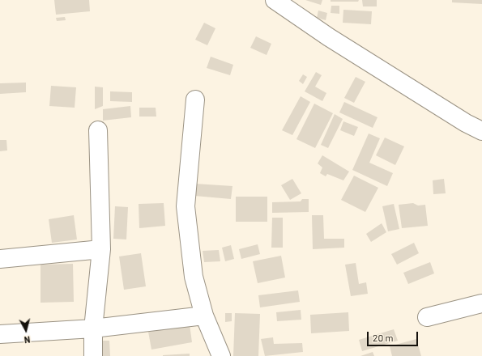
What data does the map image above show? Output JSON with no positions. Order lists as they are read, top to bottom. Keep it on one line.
{"scale_bar":"20 m","north":"bottom"}
